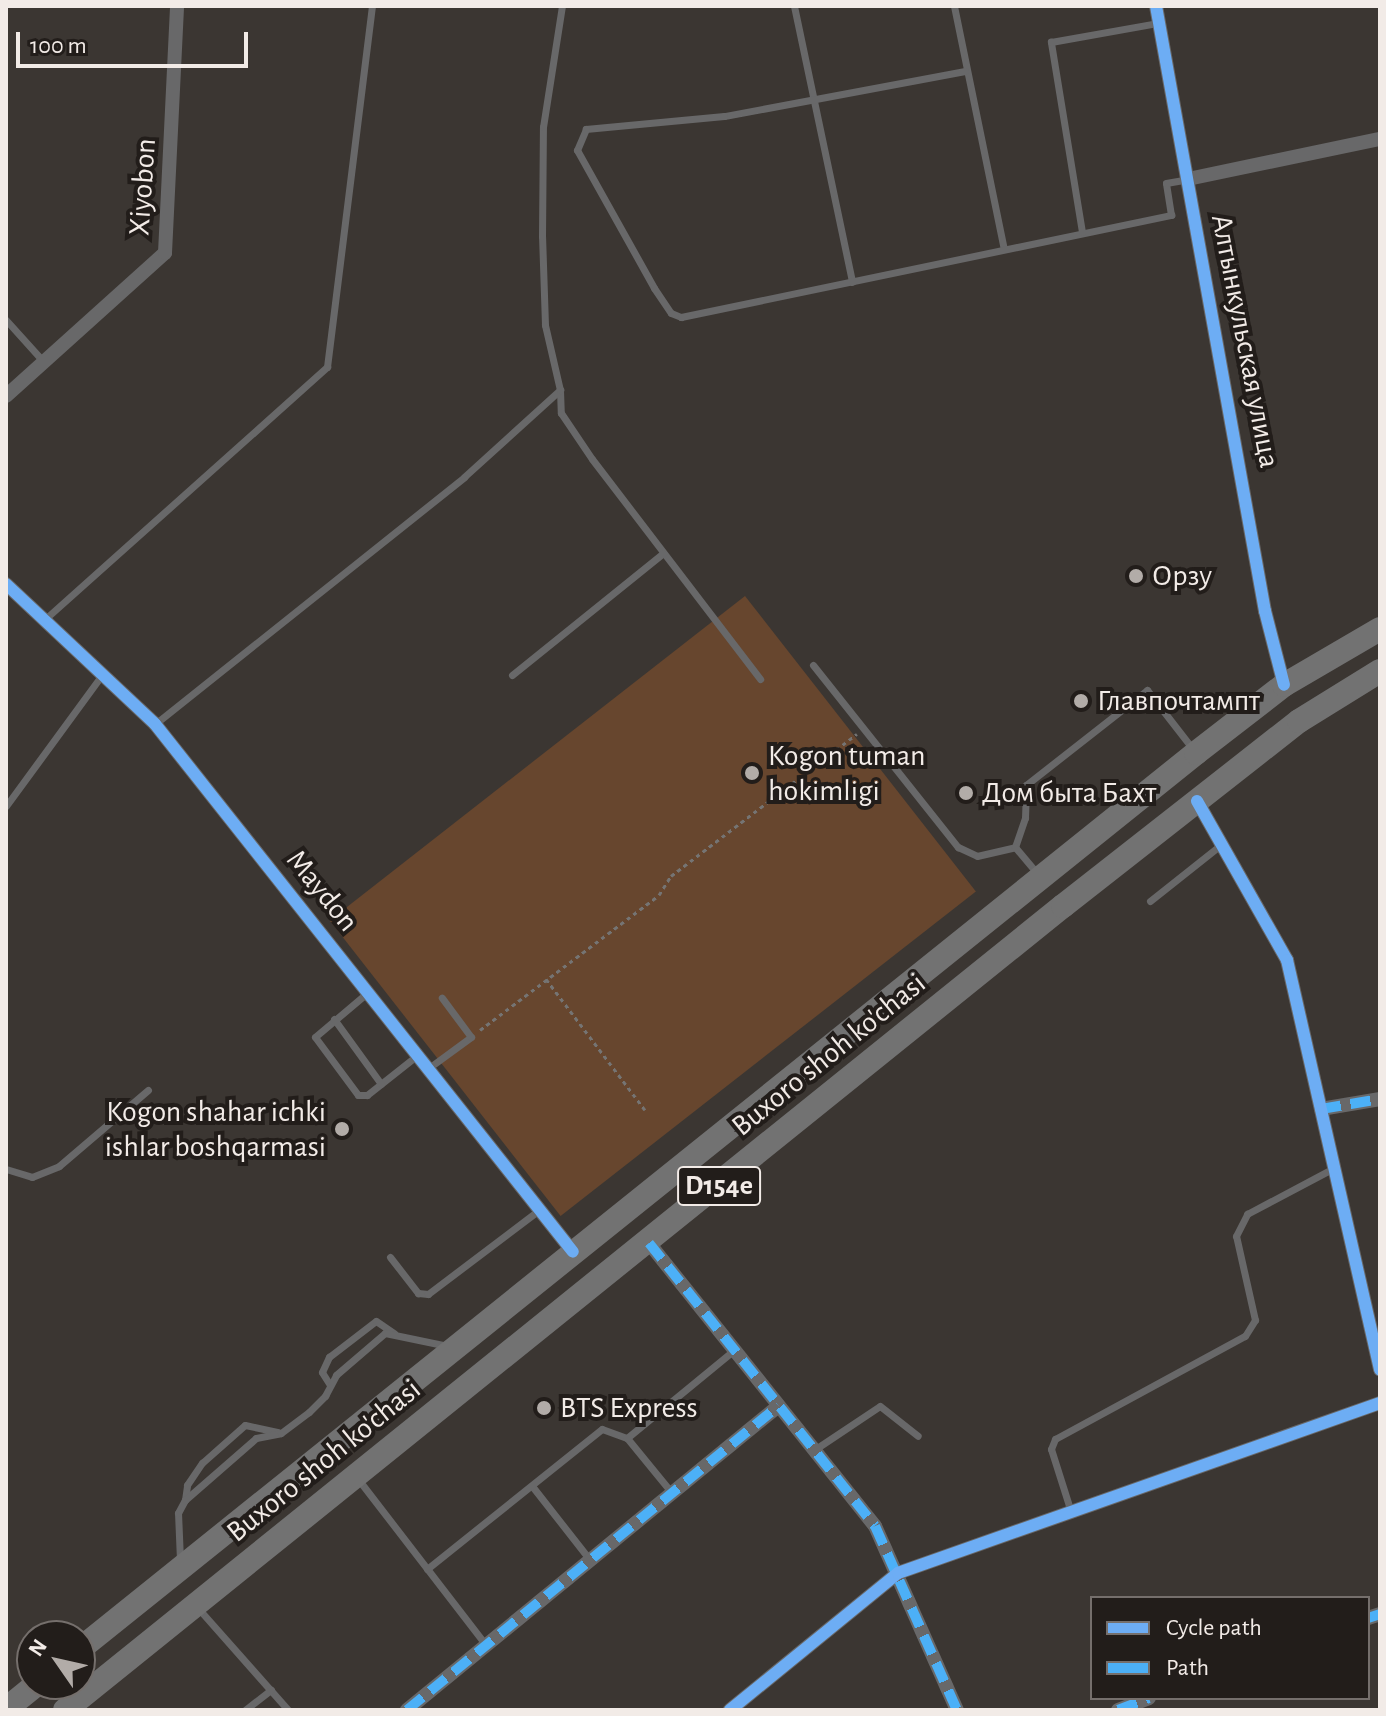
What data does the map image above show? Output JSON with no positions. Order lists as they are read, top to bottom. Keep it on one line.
{"streets":{"main road":["Buxoro shoh ko'chasi","D154e"],"street":["Xiyobon","Алтынкульская улица","Maydon"]},"crossings":[["Алтынкульская улица","Buxoro shoh ko'chasi"],["Maydon","Buxoro shoh ko'chasi"]],"places":["Орзу","Главпочтампт","Kogon tuman hokimligi","Дом быта Бахт","Kogon shahar ichki ishlar boshqarmasi","BTS Express"],"legend":["Cycle path","Path"],"scale_bar":"100 m","north":"top left"}
